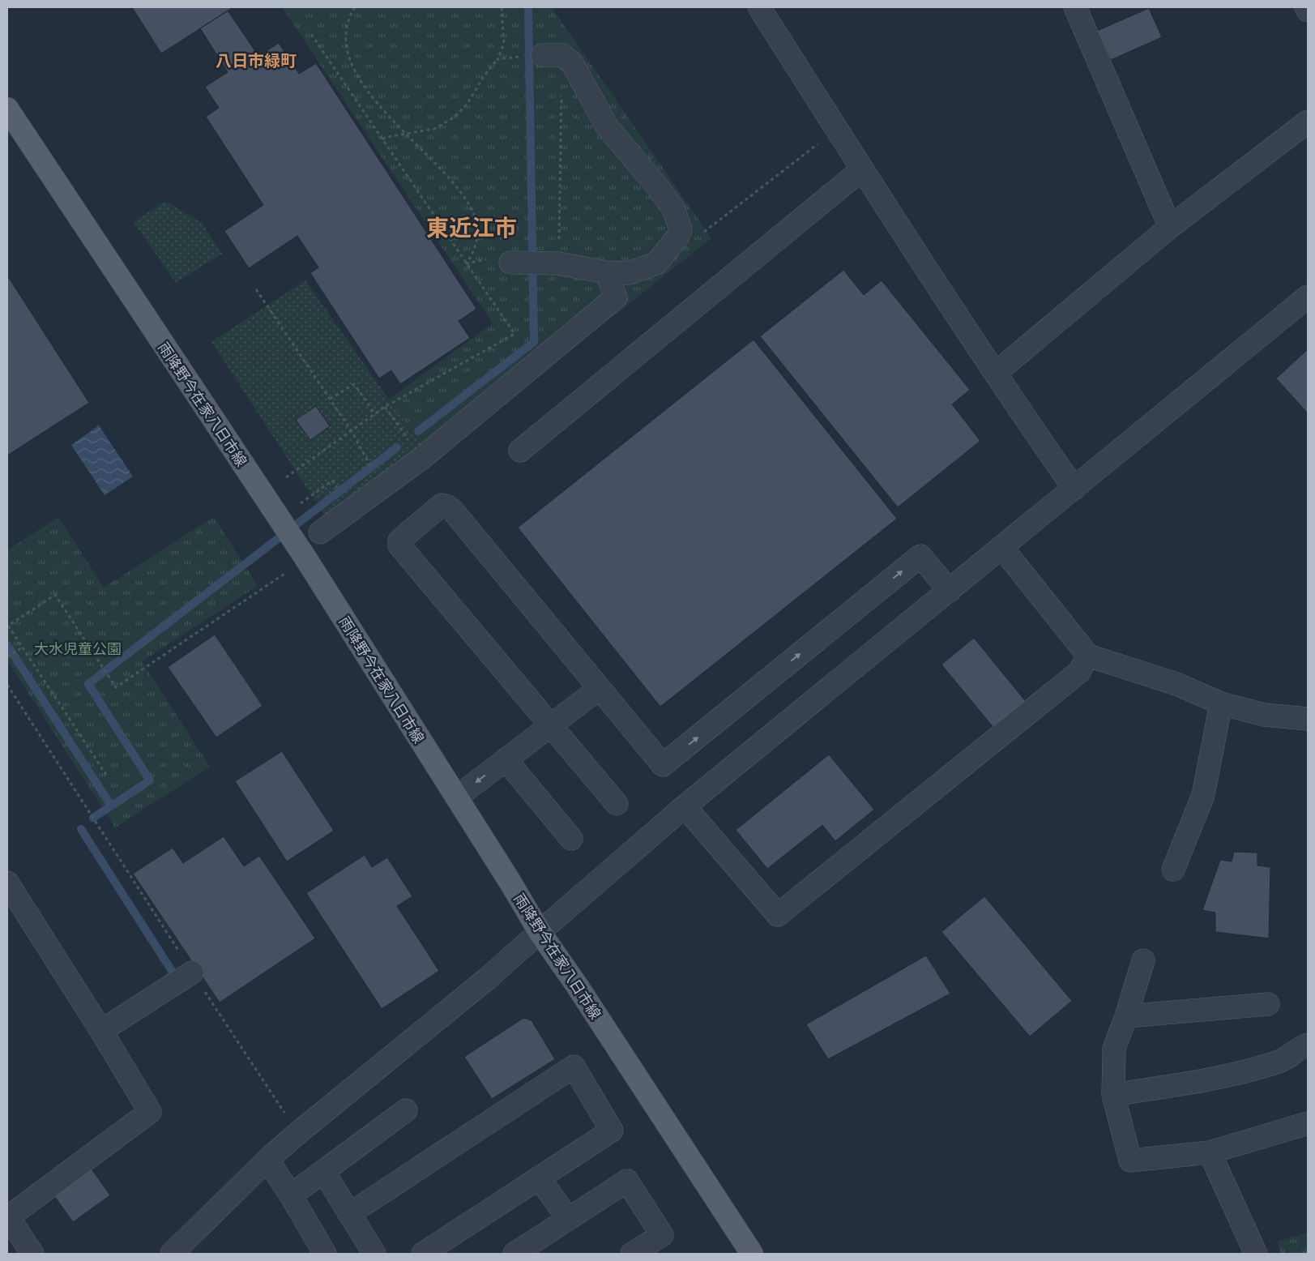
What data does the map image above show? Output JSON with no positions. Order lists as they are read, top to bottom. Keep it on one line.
{"streets":{"main road":["雨降野今在家八日市線"]},"districts":["八日市緑町","東近江市"],"parks":["大水児童公園"]}
